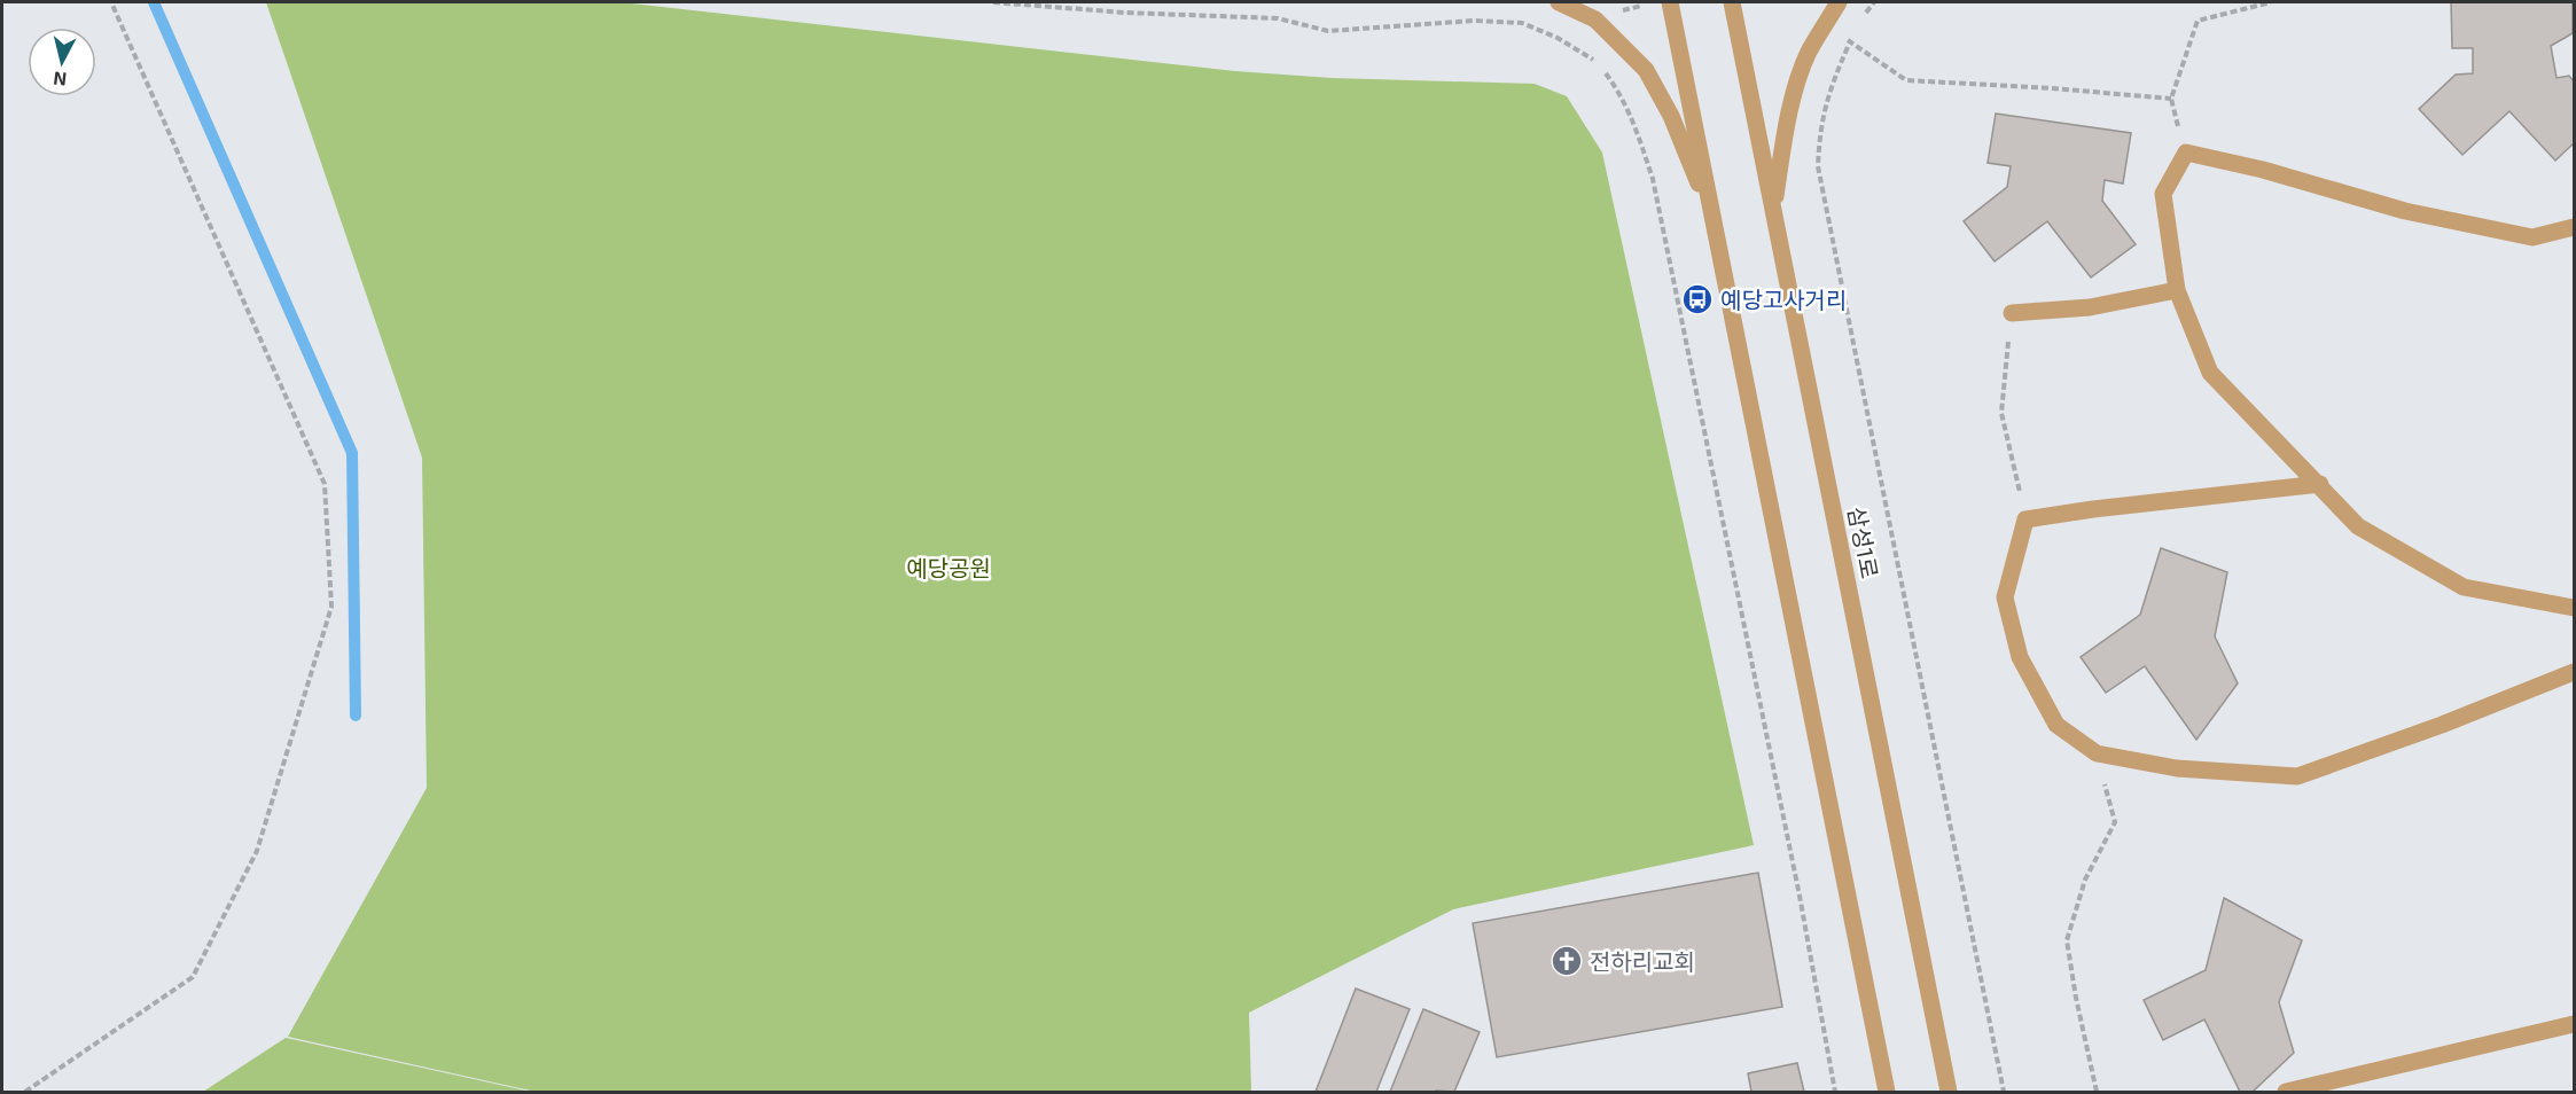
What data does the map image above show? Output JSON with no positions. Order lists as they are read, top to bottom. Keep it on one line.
{"streets":{"street":["삼성1로"]},"parks":["예당공원"],"places":{"bus stop":["예당고사거리"],"church":["전하리교회"]},"north":"bottom"}
